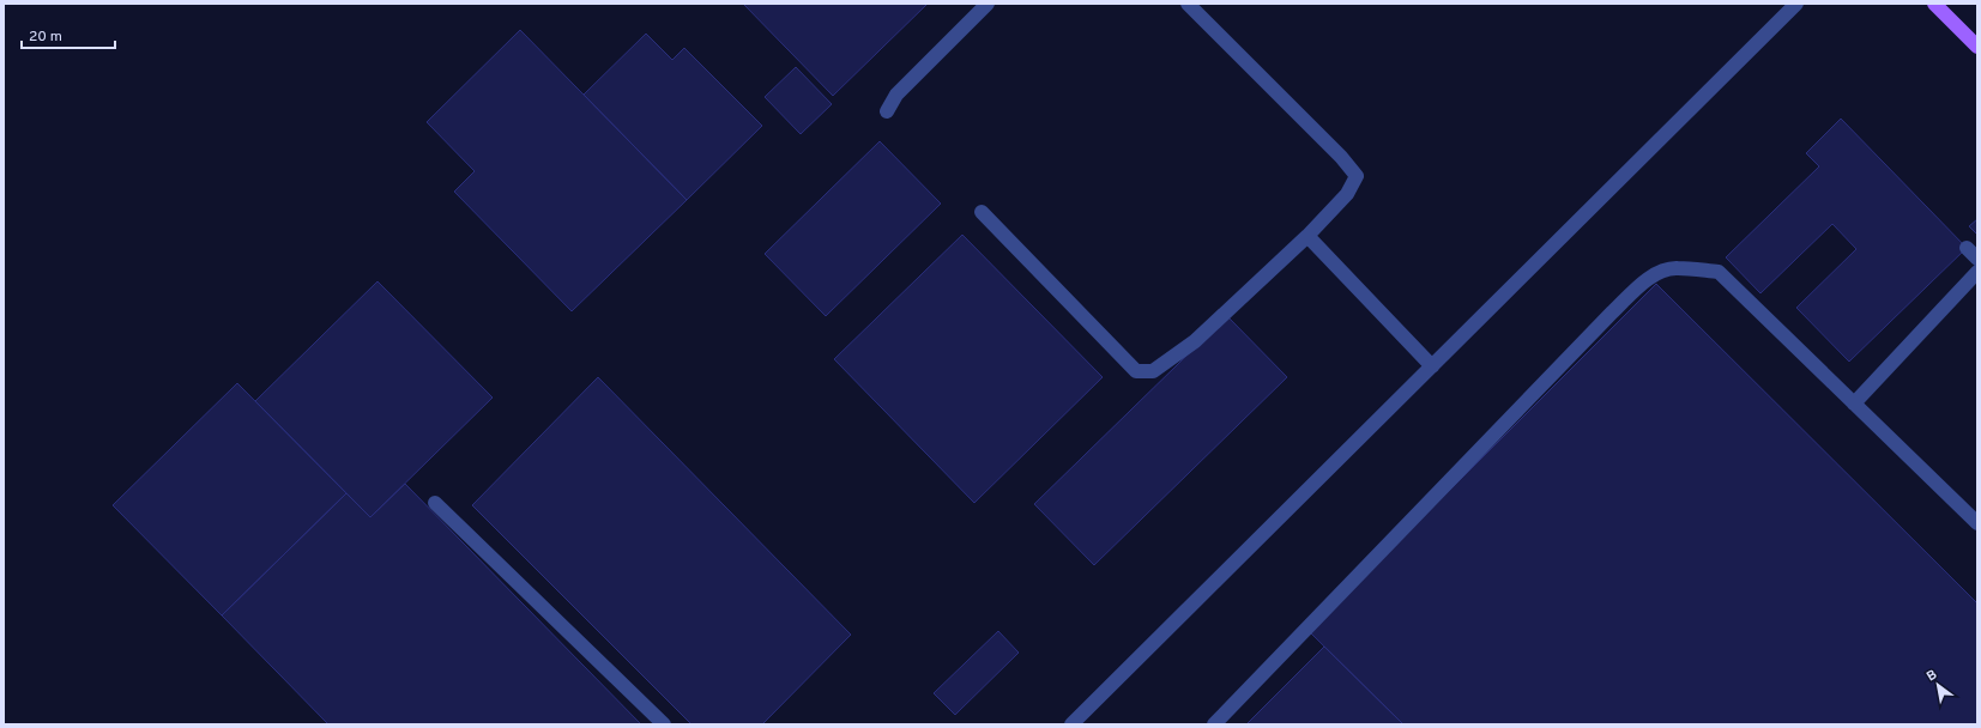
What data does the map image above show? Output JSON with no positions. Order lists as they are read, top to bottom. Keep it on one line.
{"scale_bar":"20 m","north":"top left"}
